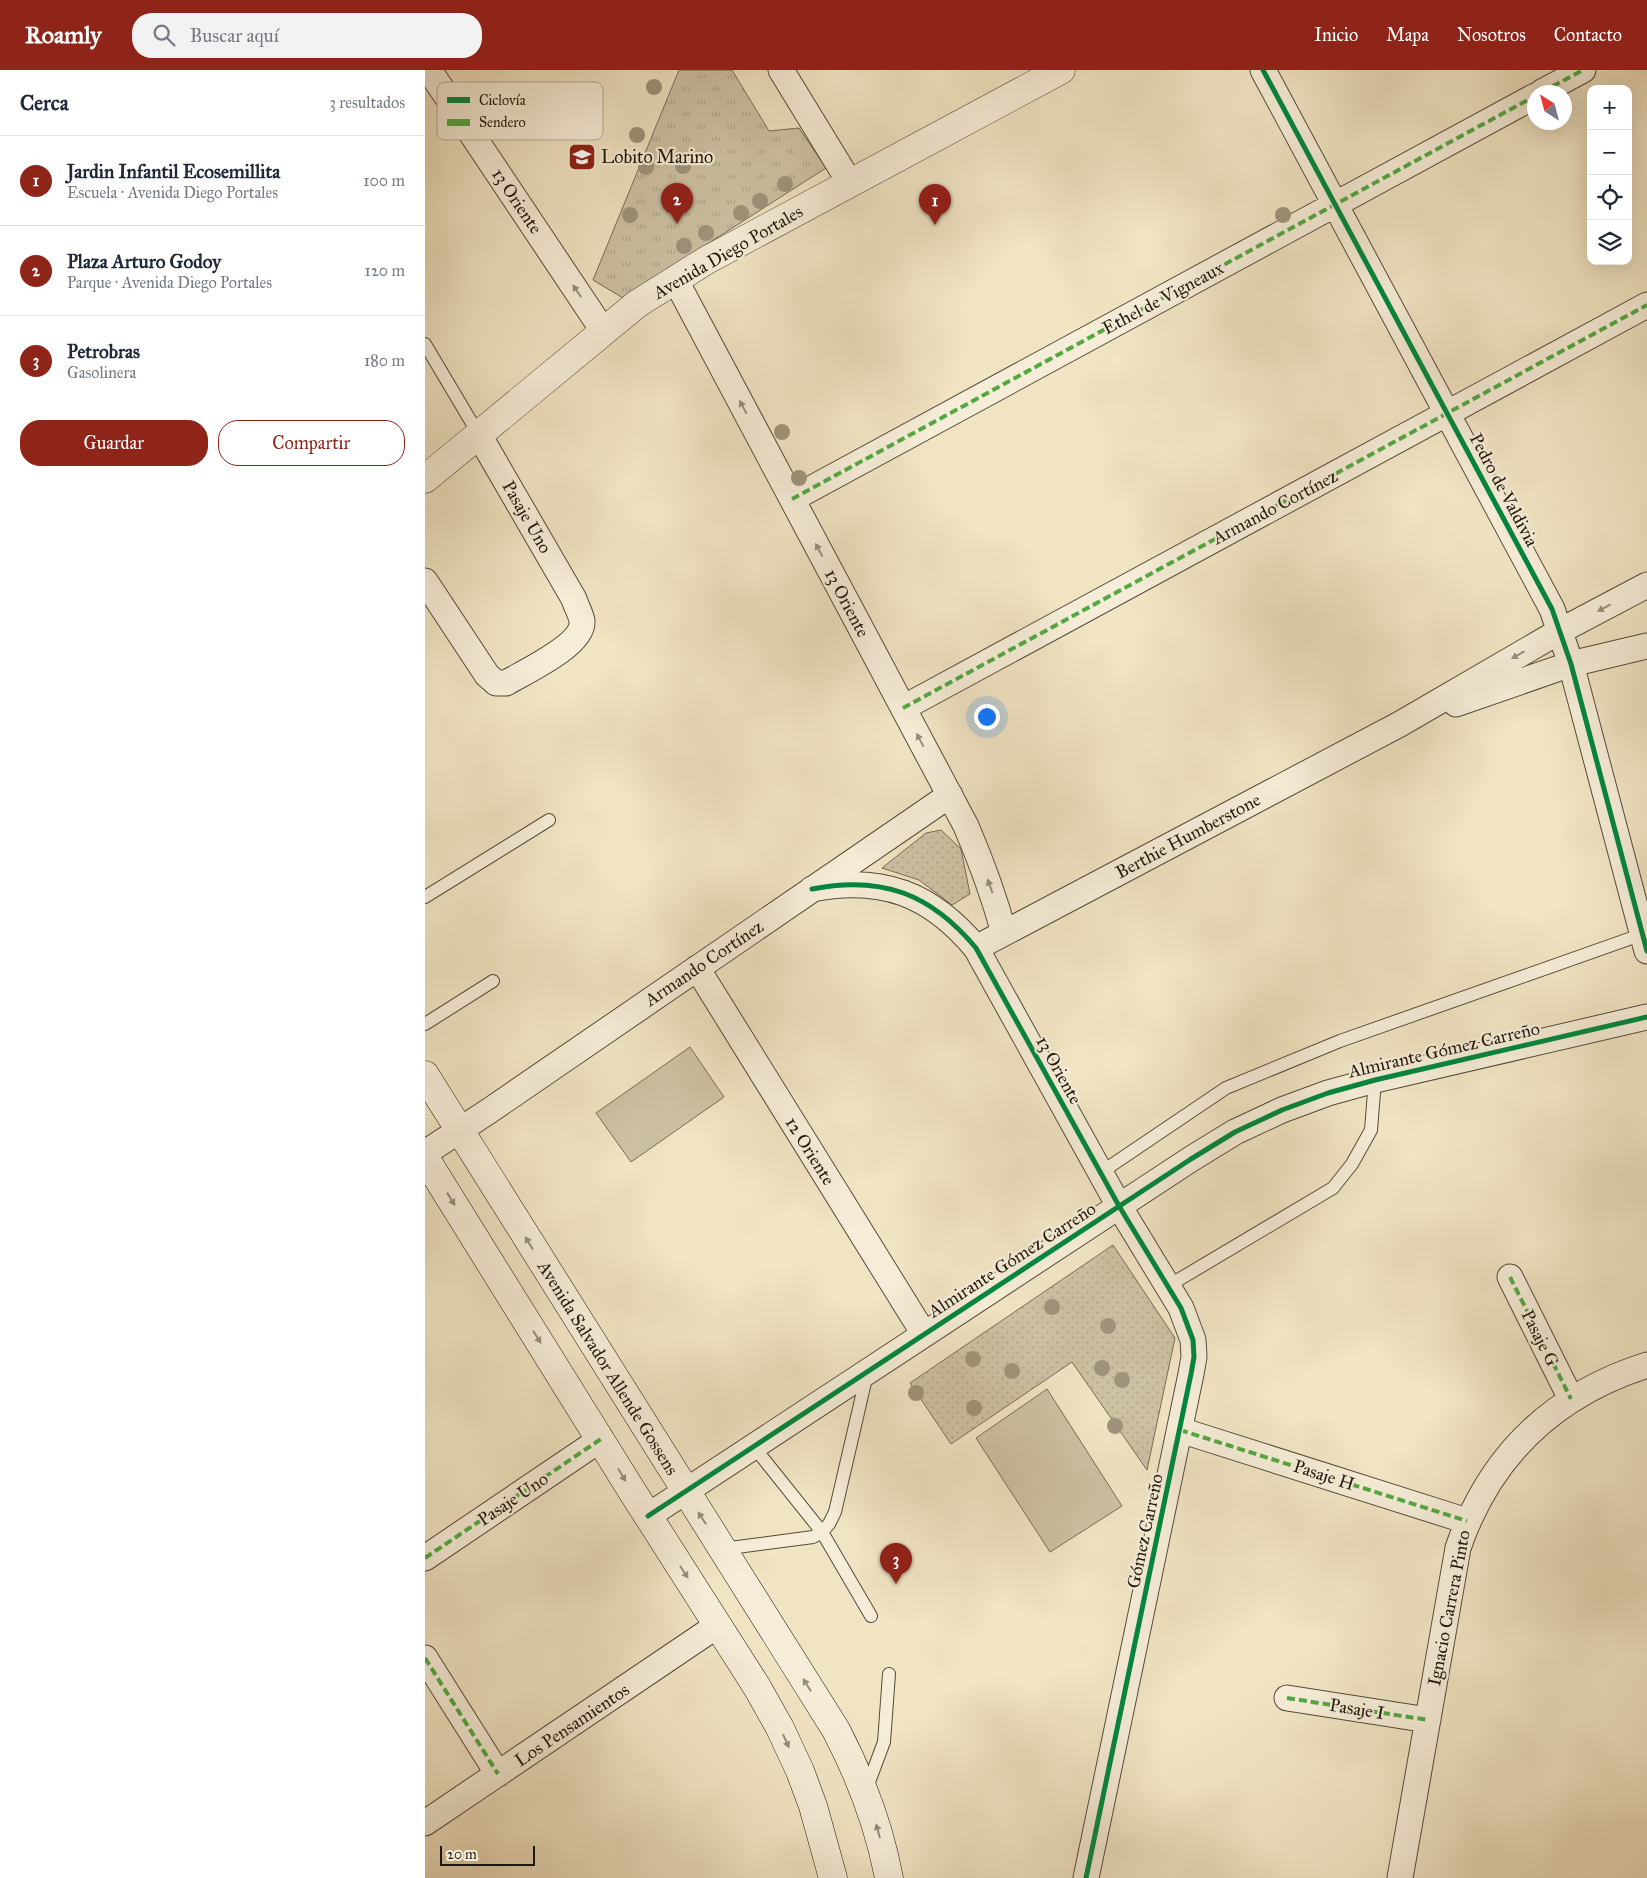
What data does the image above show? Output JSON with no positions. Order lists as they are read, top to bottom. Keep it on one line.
{"streets":{"main road":["Avenida Diego Portales","Avenida Salvador Allende Gossens"],"street":["13 Oriente","Ethel de Vigneaux","Pedro de Valdivia","Armando Cortínez","Pasaje Uno","Berthie Humberstone","Almirante Gómez Carreño","12 Oriente","Pasaje G","Pasaje H","Gómez Carreño","Ignacio Carrera Pinto","Pasaje I","Los Pensamientos"]},"crossings":[["13 Oriente","Avenida Diego Portales"],["13 Oriente","Ethel de Vigneaux"],["13 Oriente","Armando Cortínez"],["13 Oriente","Berthie Humberstone"],["13 Oriente","Almirante Gómez Carreño"],["13 Oriente","Gómez Carreño"],["Avenida Diego Portales","Pasaje Uno"],["Ethel de Vigneaux","Pedro de Valdivia"],["Pedro de Valdivia","Armando Cortínez"],["Pedro de Valdivia","Berthie Humberstone"],["Armando Cortínez","12 Oriente"],["Armando Cortínez","Avenida Salvador Allende Gossens"],["Almirante Gómez Carreño","12 Oriente"],["Almirante Gómez Carreño","Avenida Salvador Allende Gossens"],["Almirante Gómez Carreño","Gómez Carreño"],["Pasaje G","Ignacio Carrera Pinto"],["Pasaje H","Gómez Carreño"],["Pasaje H","Ignacio Carrera Pinto"],["Ignacio Carrera Pinto","Pasaje I"]],"one_way":["13 Oriente"],"places":{"school or university":["Lobito Marino"]},"legend":["Ciclovía","Sendero"],"scale_bar":"20 m","north":"top left","page":{"header":"Roamly","search":"Buscar aquí","nav":["Inicio","Mapa","Nosotros","Contacto"],"heading":["Cerca","3 resultados"],"map_buttons":["+","−"],"list":[{"mark":"1","name":"Jardin Infantil Ecosemillita","note":"Escuela · Avenida Diego Portales","value":"100 m"},{"mark":"2","name":"Plaza Arturo Godoy","note":"Parque · Avenida Diego Portales","value":"120 m"},{"mark":"3","name":"Petrobras","note":"Gasolinera","value":"180 m"}],"pins":["2","1","3"],"buttons":["Guardar","Compartir"],"scale":"20 m"}}
